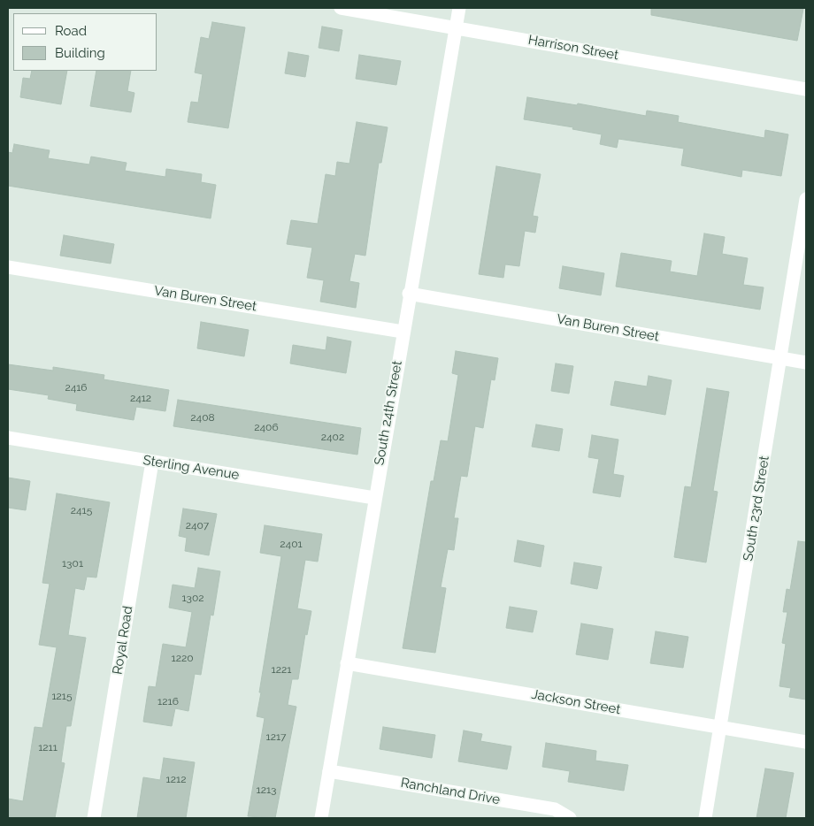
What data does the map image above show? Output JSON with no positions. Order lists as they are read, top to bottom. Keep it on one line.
{"streets":{"street":["Harrison Street","Van Buren Street","South 24th Street","Sterling Avenue","South 23rd Street","Royal Road","Jackson Street","Ranchland Drive"]},"crossings":[["Harrison Street","South 24th Street"],["Van Buren Street","South 24th Street"],["Van Buren Street","South 23rd Street"],["South 24th Street","Sterling Avenue"],["South 24th Street","Jackson Street"],["South 24th Street","Ranchland Drive"],["Sterling Avenue","Royal Road"],["South 23rd Street","Jackson Street"]],"house_numbers":["2416","2412","2408","2406","2402","2415","2407","2401","1301","1302","1220","1221","1215","1216","1217","1211","1212","1213"],"legend":["Road","Building"]}
